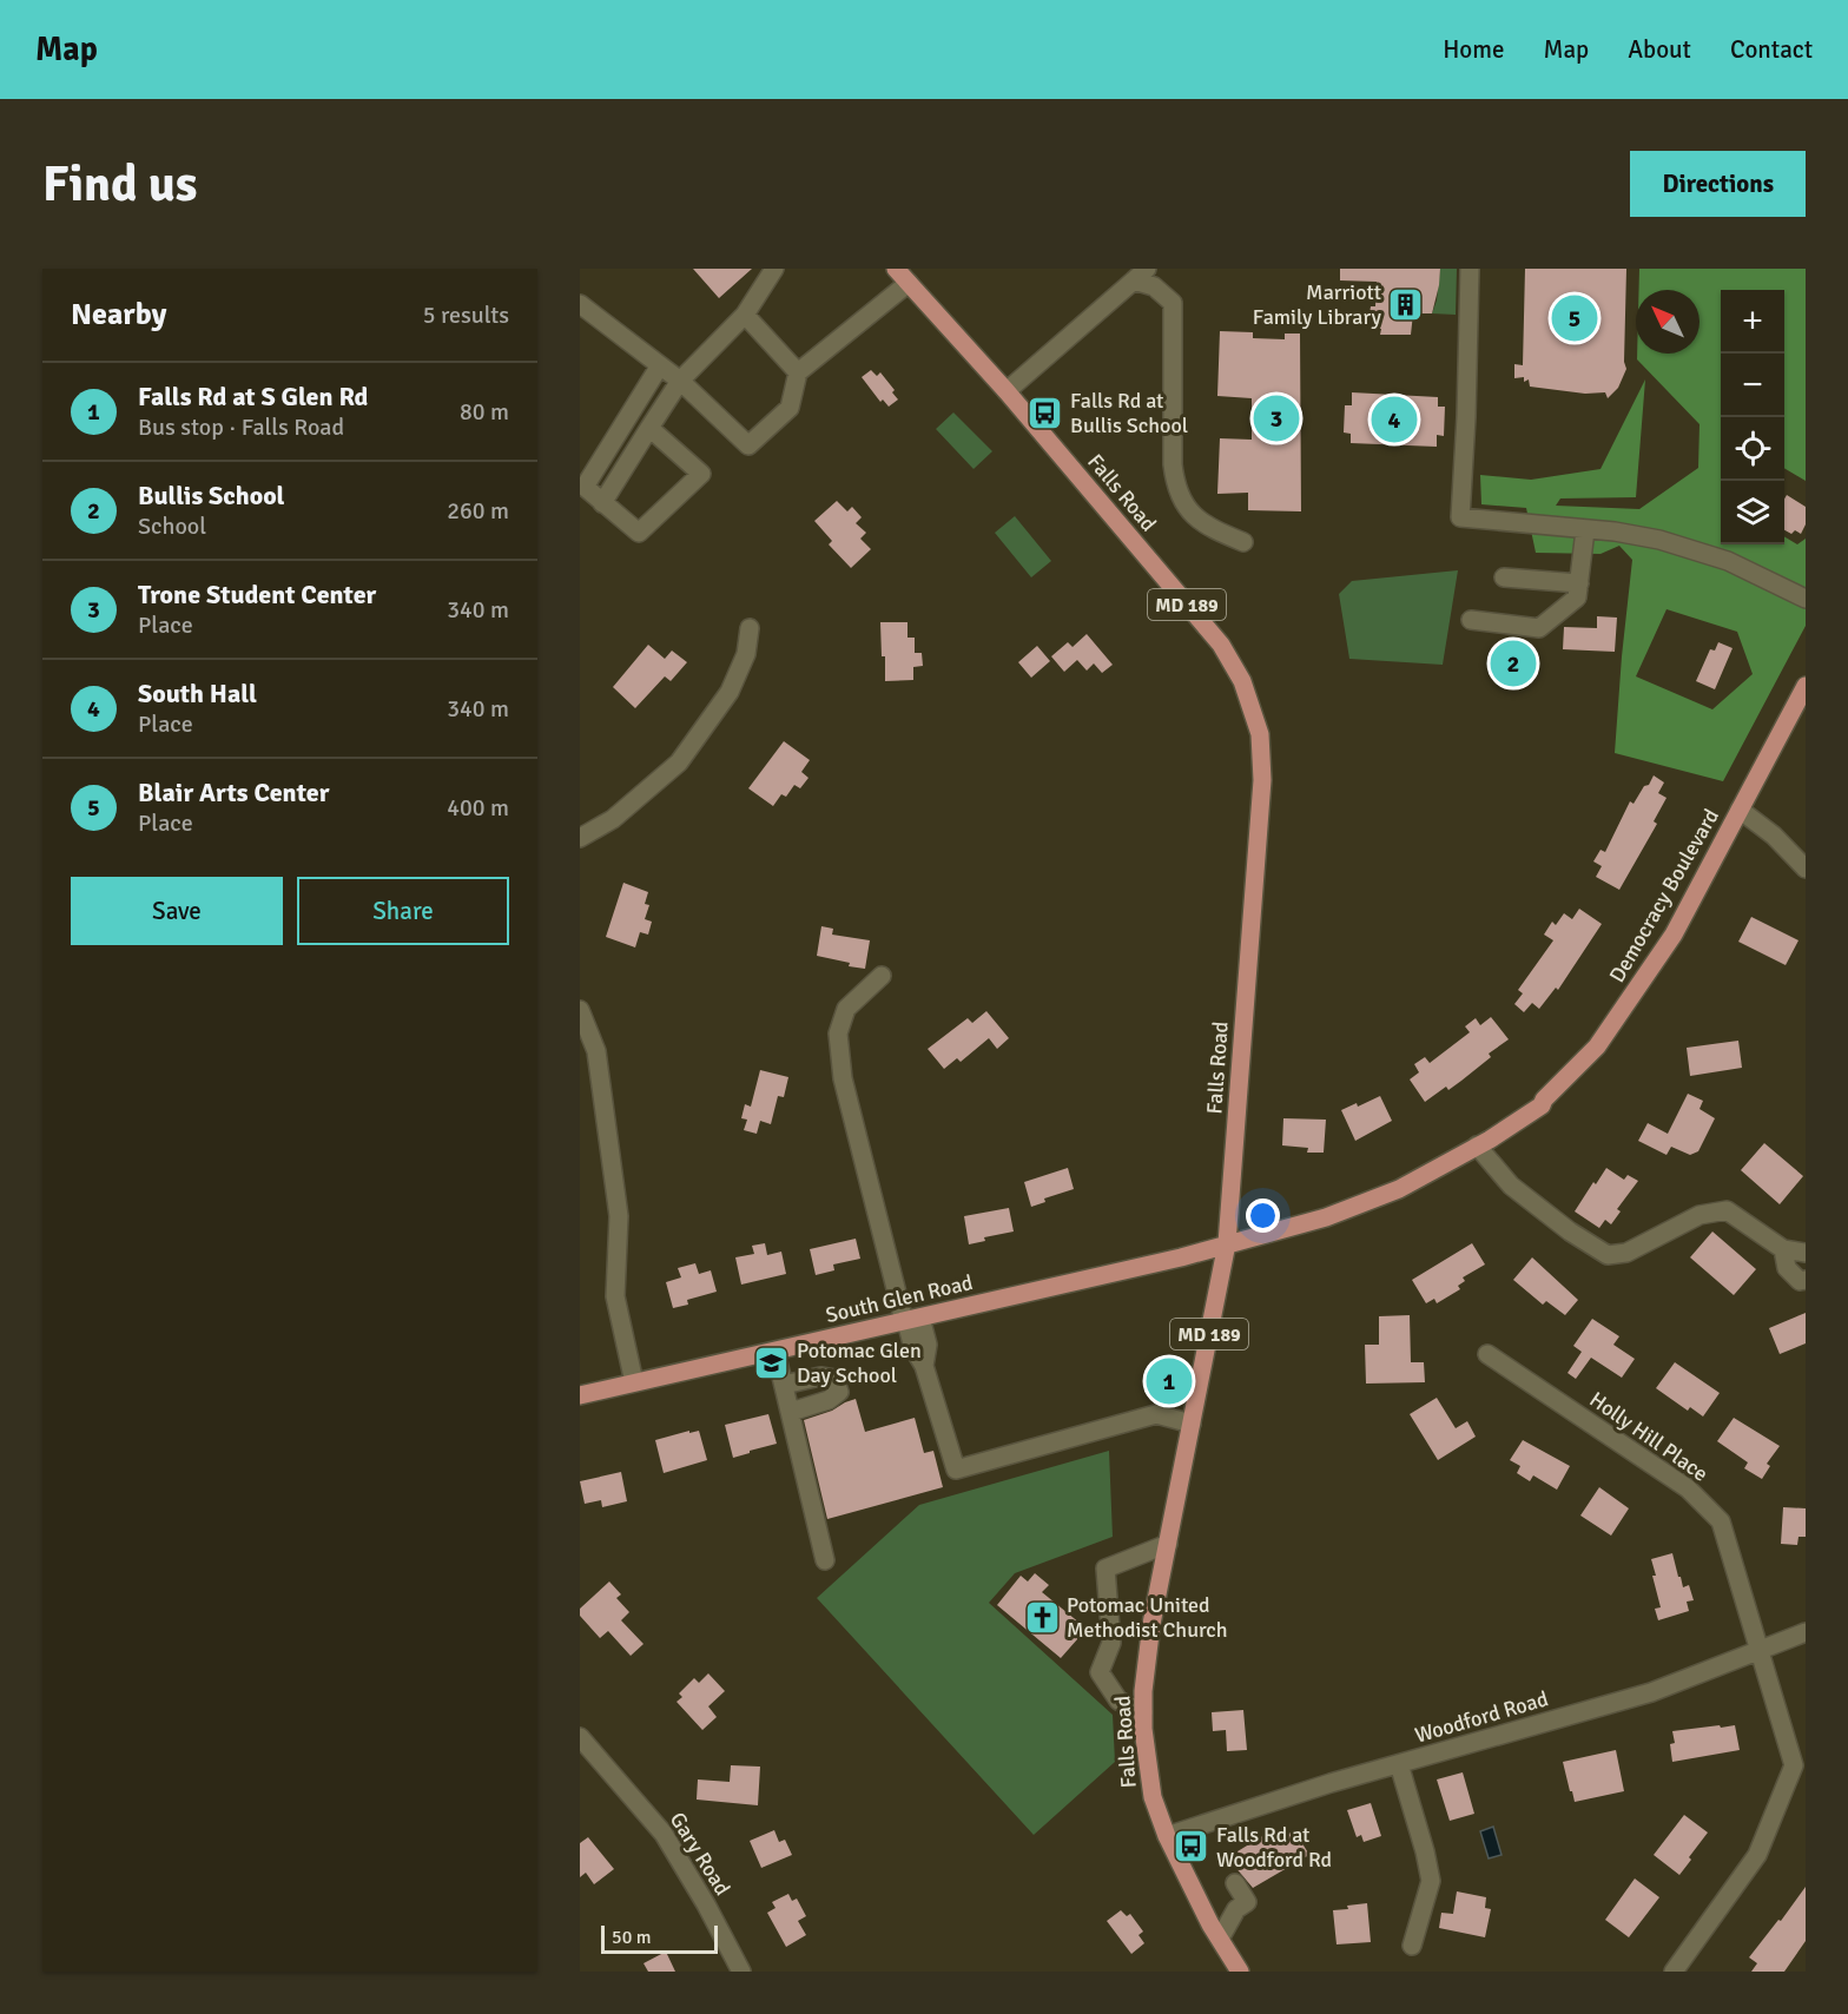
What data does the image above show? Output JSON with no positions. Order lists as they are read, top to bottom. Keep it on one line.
{"streets":{"main road":["Falls Road","MD 189","Democracy Boulevard","South Glen Road"],"street":["Holly Hill Place","Woodford Road","Gary Road"]},"crossings":[["Falls Road","Democracy Boulevard"],["Falls Road","South Glen Road"],["Falls Road","Woodford Road"],["Democracy Boulevard","South Glen Road"],["Holly Hill Place","Woodford Road"]],"places":{"building":["Marriott Family Library"],"bus stop":["Falls Rd at Bullis School","Falls Rd at Woodford Rd"],"school or university":["Potomac Glen Day School"],"church":["Potomac United Methodist Church"]},"scale_bar":"50 m","north":"top left","page":{"header":"Map","nav":["Home","Map","About","Contact"],"buttons":["Directions",["Save","Share"]],"title":"Find us","heading":["Nearby","5 results"],"map_buttons":["+","−"],"pins":["5","3","4","2","1"],"list":[{"mark":"1","name":"Falls Rd at S Glen Rd","note":"Bus stop · Falls Road","value":"80 m"},{"mark":"2","name":"Bullis School","note":"School","value":"260 m"},{"mark":"3","name":"Trone Student Center","note":"Place","value":"340 m"},{"mark":"4","name":"South Hall","note":"Place","value":"340 m"},{"mark":"5","name":"Blair Arts Center","note":"Place","value":"400 m"}],"scale":"50 m"}}
